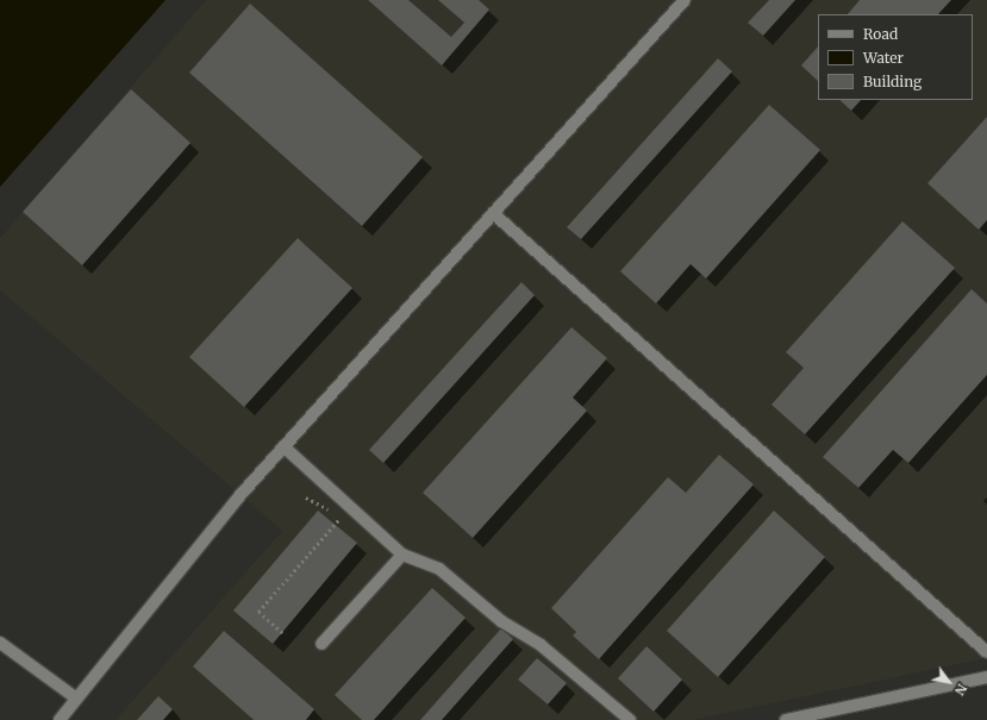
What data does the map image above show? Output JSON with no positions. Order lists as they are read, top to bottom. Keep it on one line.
{"legend":["Road","Water","Building"],"north":"bottom right"}
